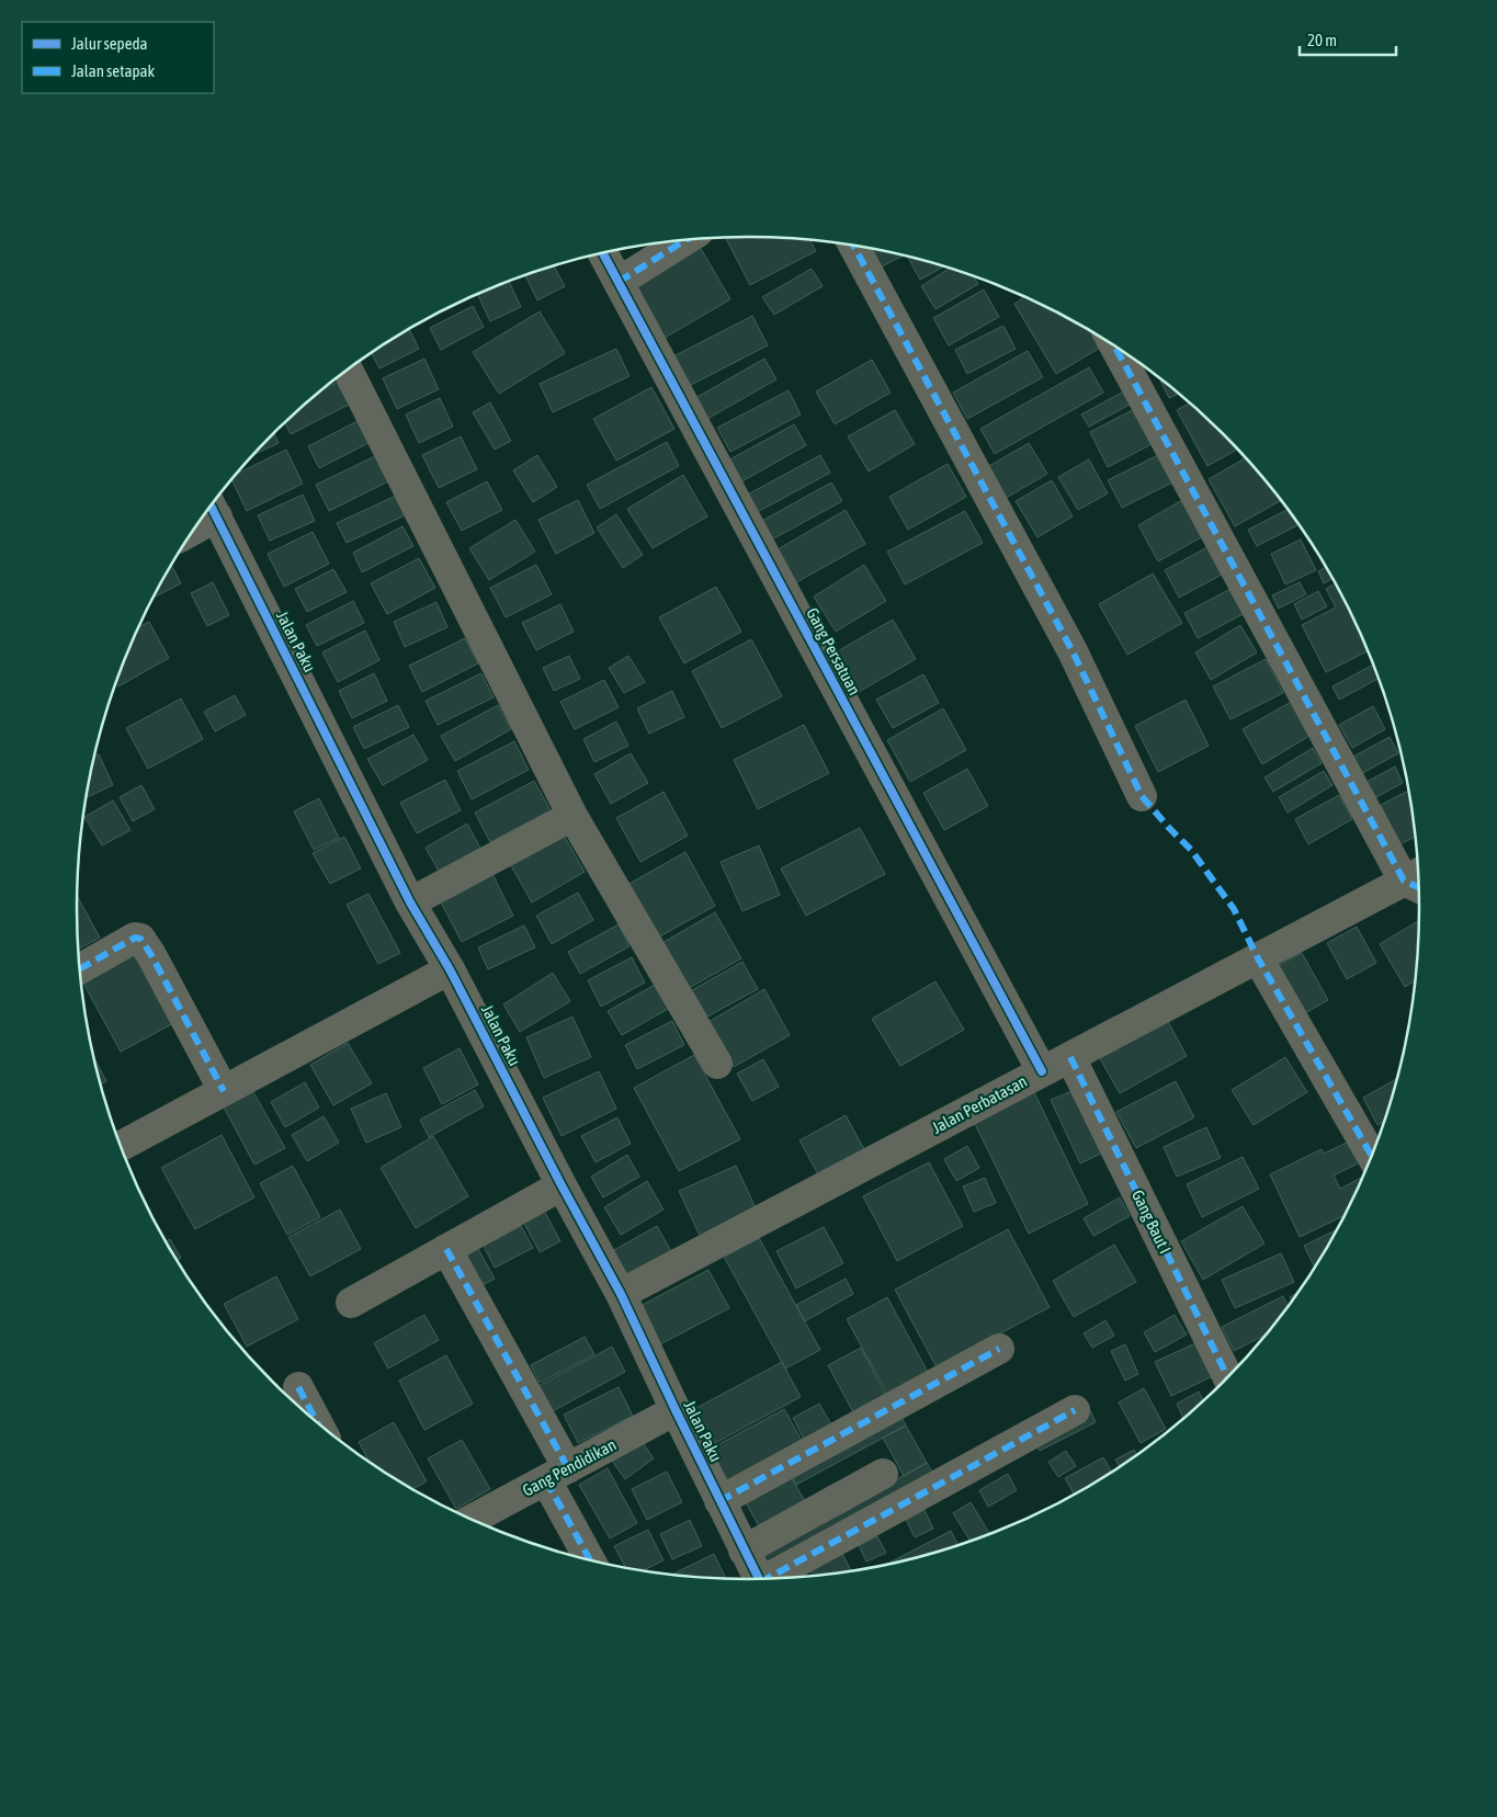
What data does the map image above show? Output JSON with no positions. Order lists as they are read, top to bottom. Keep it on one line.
{"streets":{"street":["Jalan Paku","Gang Persatuan","Jalan Perbatasan","Gang Baut I","Gang Pendidikan"]},"crossings":[["Jalan Paku","Jalan Perbatasan"],["Jalan Paku","Gang Pendidikan"],["Gang Persatuan","Jalan Perbatasan"],["Jalan Perbatasan","Gang Baut I"]],"legend":["Jalur sepeda","Jalan setapak"],"scale_bar":"20 m"}
